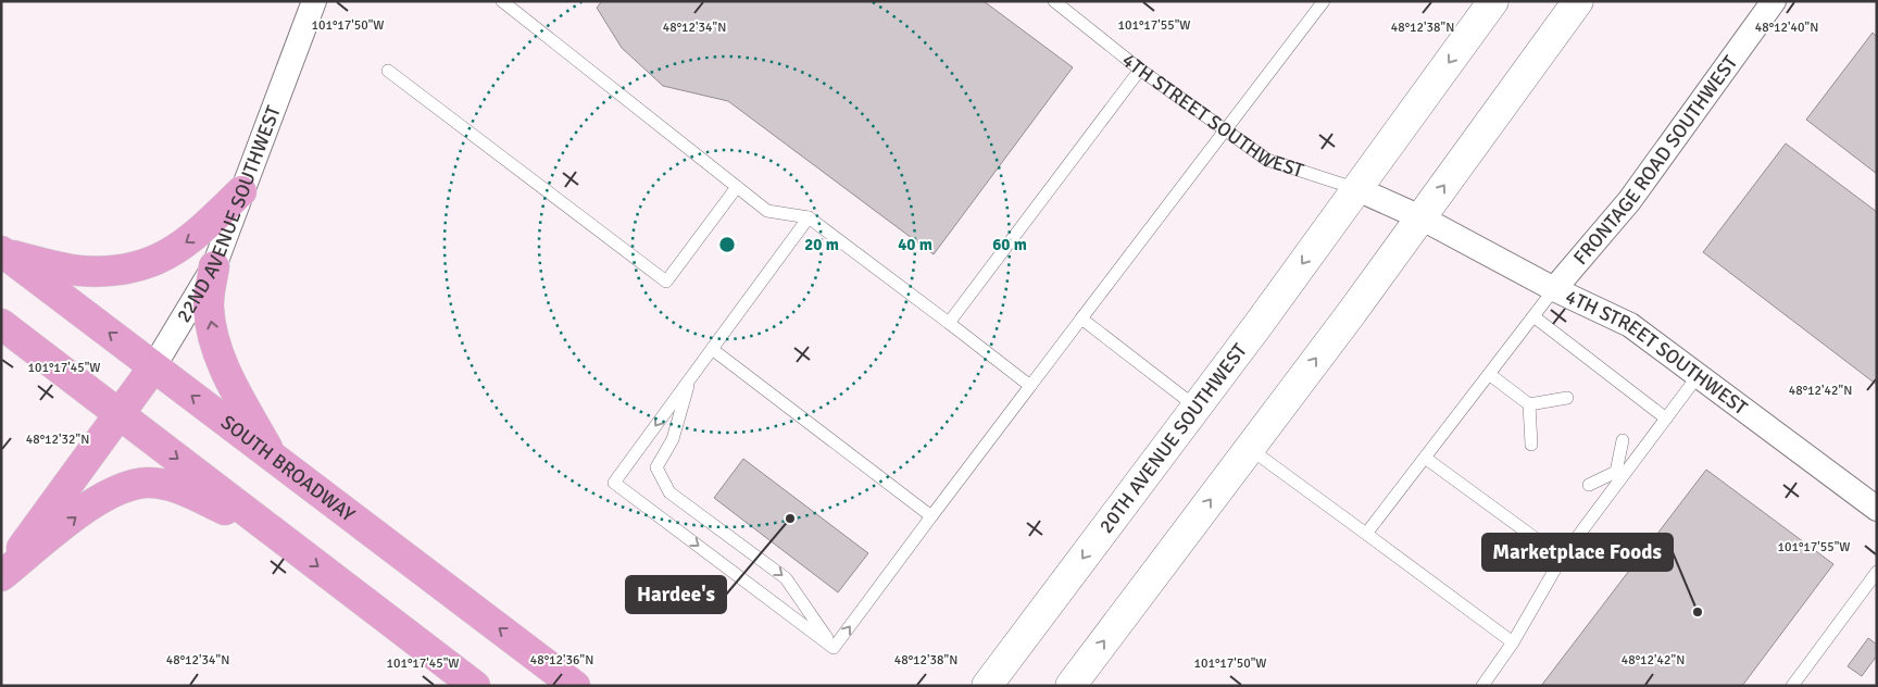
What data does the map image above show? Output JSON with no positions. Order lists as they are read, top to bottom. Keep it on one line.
{"streets":{"highway":["22ND AVENUE SOUTHWEST","SOUTH BROADWAY"],"street":["4TH STREET SOUTHWEST","FRONTAGE ROAD SOUTHWEST","20TH AVENUE SOUTHWEST"]},"crossings":[["4TH STREET SOUTHWEST","FRONTAGE ROAD SOUTHWEST"],["4TH STREET SOUTHWEST","20TH AVENUE SOUTHWEST"],["22ND AVENUE SOUTHWEST","SOUTH BROADWAY"]],"places":["Hardee's","Marketplace Foods"],"coordinates":["101°17'50\"W","101°17'55\"W","48°12'34\"N","48°12'38\"N","48°12'40\"N","101°17'45\"W","48°12'42\"N","48°12'32\"N","48°12'36\"N"],"rings":["20 m","40 m","60 m"]}
